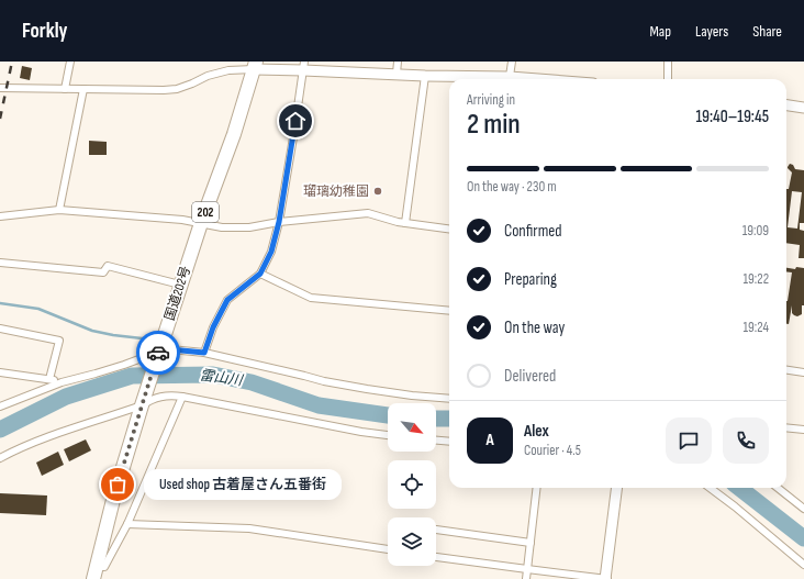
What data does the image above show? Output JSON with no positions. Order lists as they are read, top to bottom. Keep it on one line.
{"streets":{"highway":["202","国道202号"]},"water":["雷山川"],"places":["瑠璃幼稚園","Used shop 古着屋さん五番街"],"north":"bottom right","page":{"header":"Forkly","nav":["Map","Layers","Share"],"heading":["2 min","Arriving in","19:40–19:45"],"panel":["Alex","Courier · 4.5"],"bar":"On the way · 230 m","list":[["Confirmed","19:09"],["Preparing","19:22"],["On the way","19:24"],"Delivered"],"round":"A","bubble":"Used shop 古着屋さん五番街"}}
